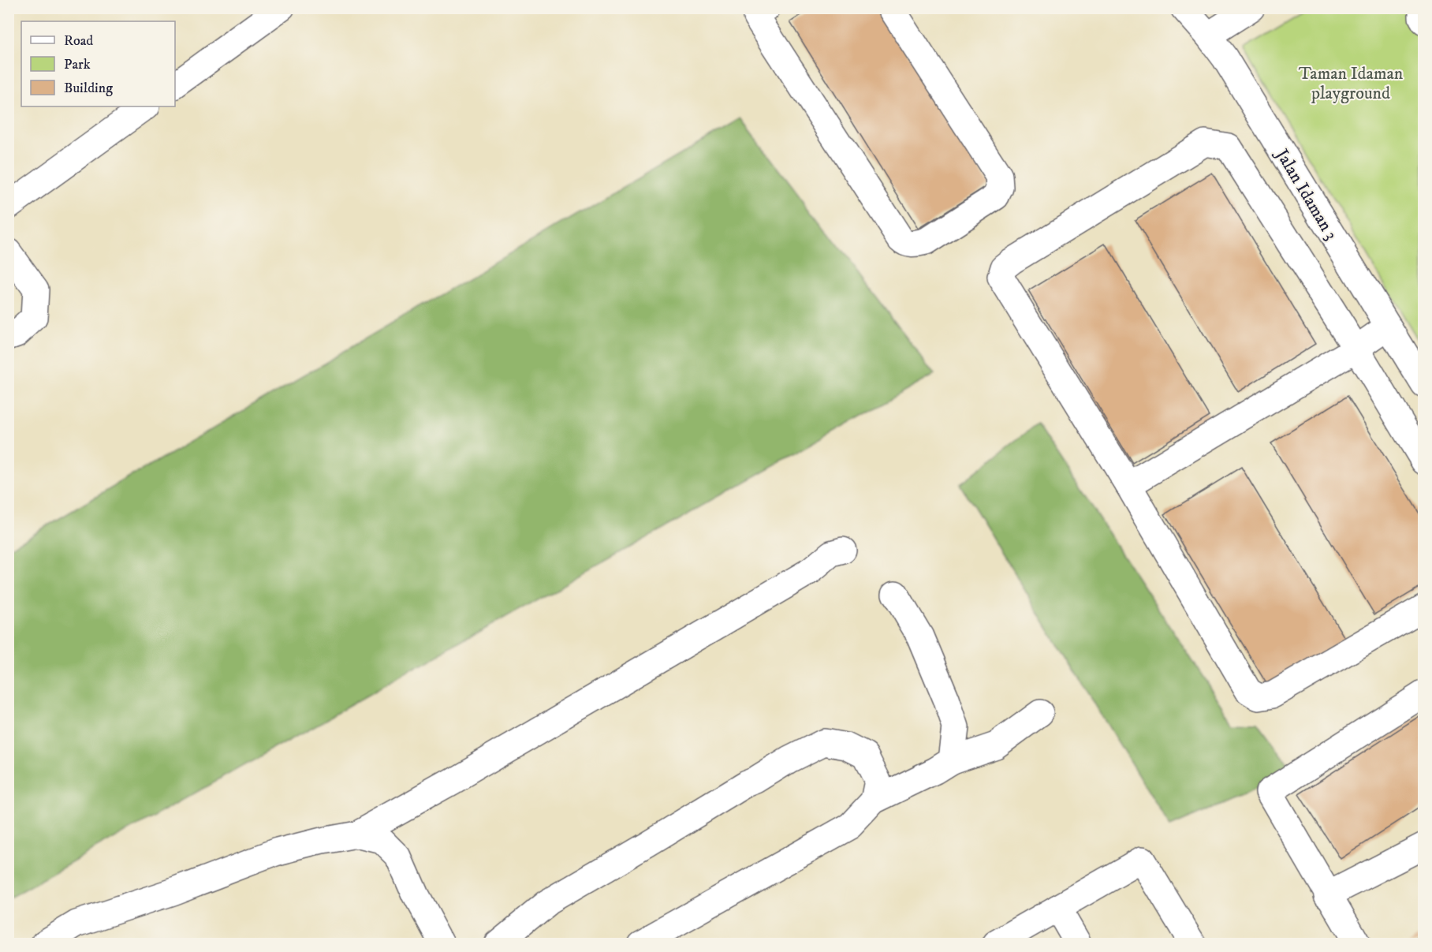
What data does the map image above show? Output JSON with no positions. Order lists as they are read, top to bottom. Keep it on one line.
{"streets":{"street":["Jalan Idaman 3"]},"parks":["Taman Idaman playground"],"legend":["Road","Park","Building"]}
